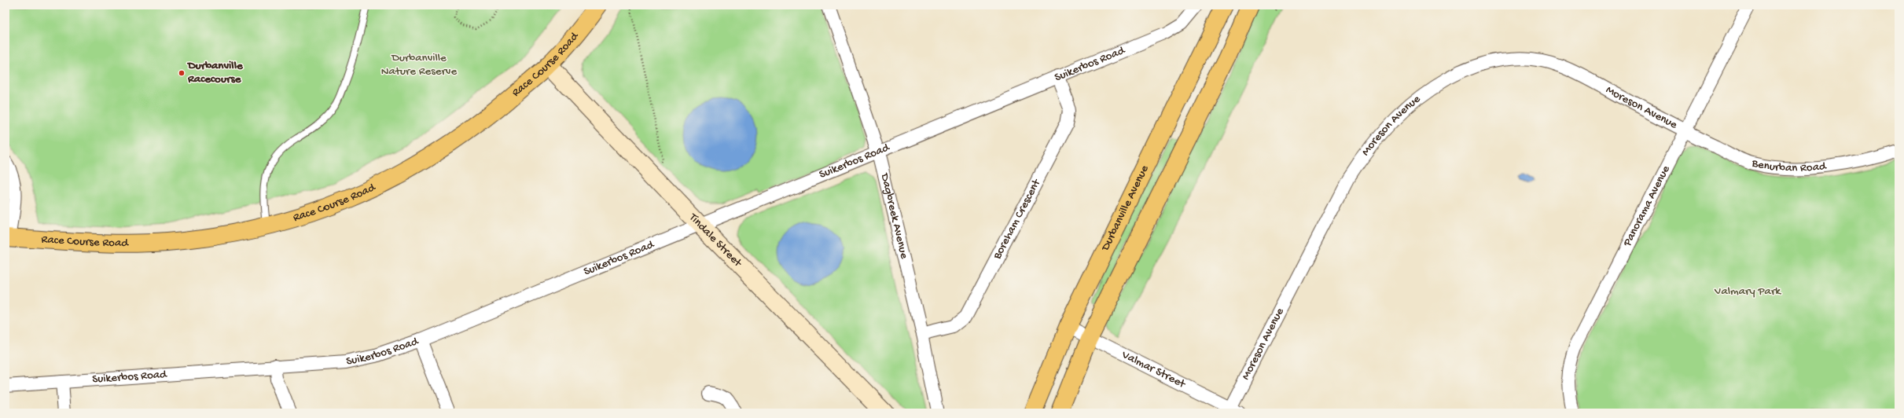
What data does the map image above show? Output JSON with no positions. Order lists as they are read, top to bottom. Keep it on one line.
{"streets":{"main road":["Race Course Road","Durbanville Avenue","Tindale Street"],"street":["Suikerbos Road","Moreson Avenue","Benurban Road","Panorama Avenue","Dagbreek Avenue","Boreham Crescent","Valmar Street"]},"crossings":[["Race Course Road","Tindale Street"],["Suikerbos Road","Dagbreek Avenue"],["Suikerbos Road","Boreham Crescent"],["Suikerbos Road","Tindale Street"],["Moreson Avenue","Benurban Road"],["Moreson Avenue","Panorama Avenue"],["Moreson Avenue","Valmar Street"],["Benurban Road","Panorama Avenue"],["Durbanville Avenue","Valmar Street"],["Dagbreek Avenue","Boreham Crescent"]],"parks":["Durbanville Nature Reserve","Valmary Park"],"places":["Durbanville Racecourse"]}
